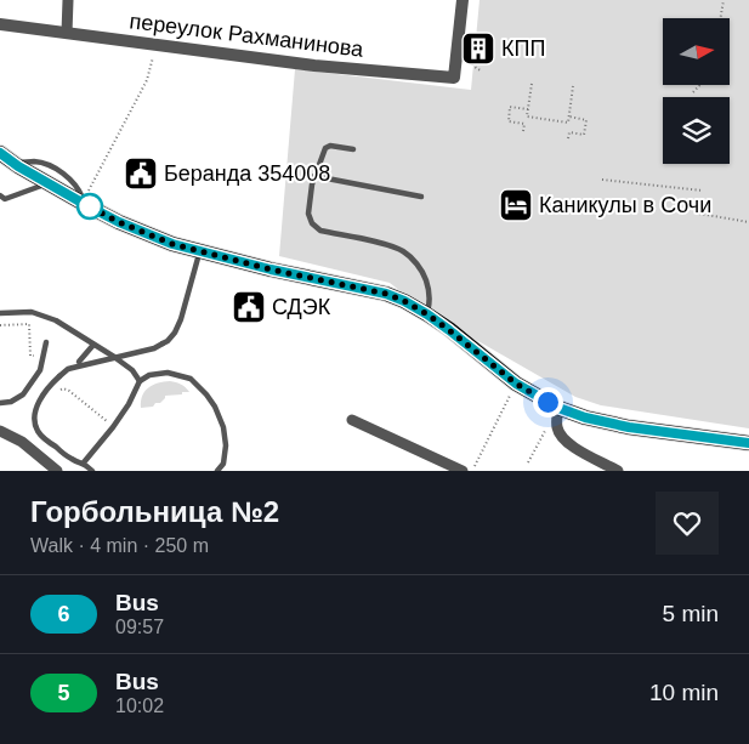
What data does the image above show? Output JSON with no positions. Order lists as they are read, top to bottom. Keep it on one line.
{"streets":{"street":["переулок Рахманинова"]},"places":{"building":["КПП"],"public building":["Беранда 354008","СДЭК"],"hotel":["Каникулы в Сочи"]},"lines":["bus line 6"],"north":"right","page":{"heading":["Горбольница №2","Walk · 4 min · 250 m"],"list":[{"mark":"6","name":"Bus","note":"09:57","value":"5 min"},{"mark":"5","name":"Bus","note":"10:02","value":"10 min"}]}}
